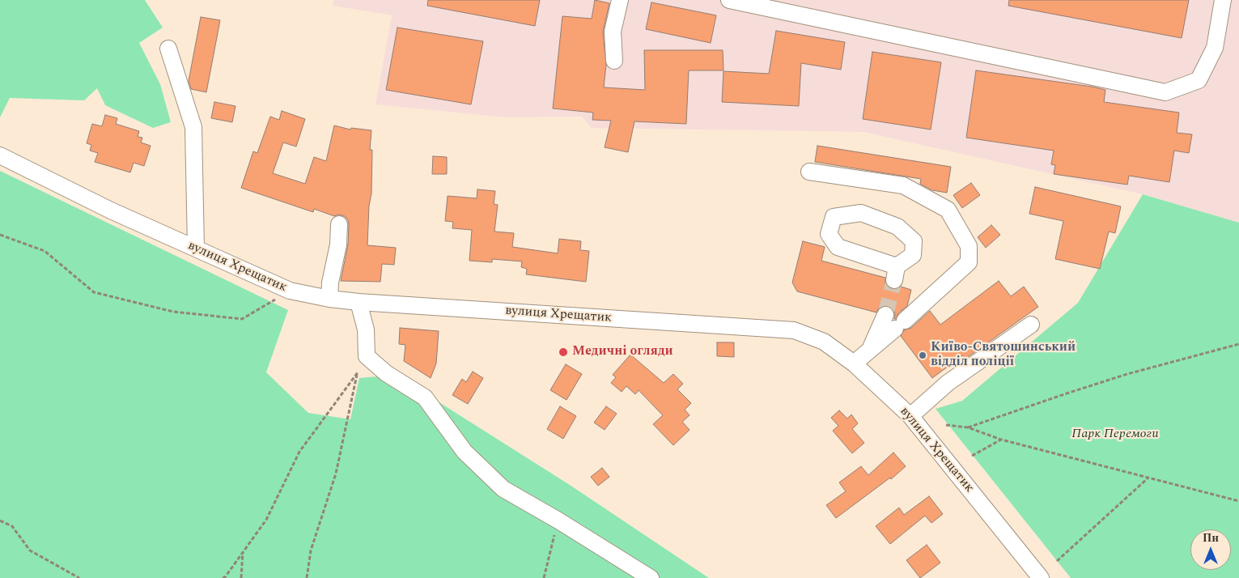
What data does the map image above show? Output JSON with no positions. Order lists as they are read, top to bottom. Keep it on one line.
{"streets":{"street":["вулиця Хрещатик"]},"parks":["Парк Перемоги"],"places":["Медичні огляди","Київо-Святошинський відділ поліції"],"north":"top"}
